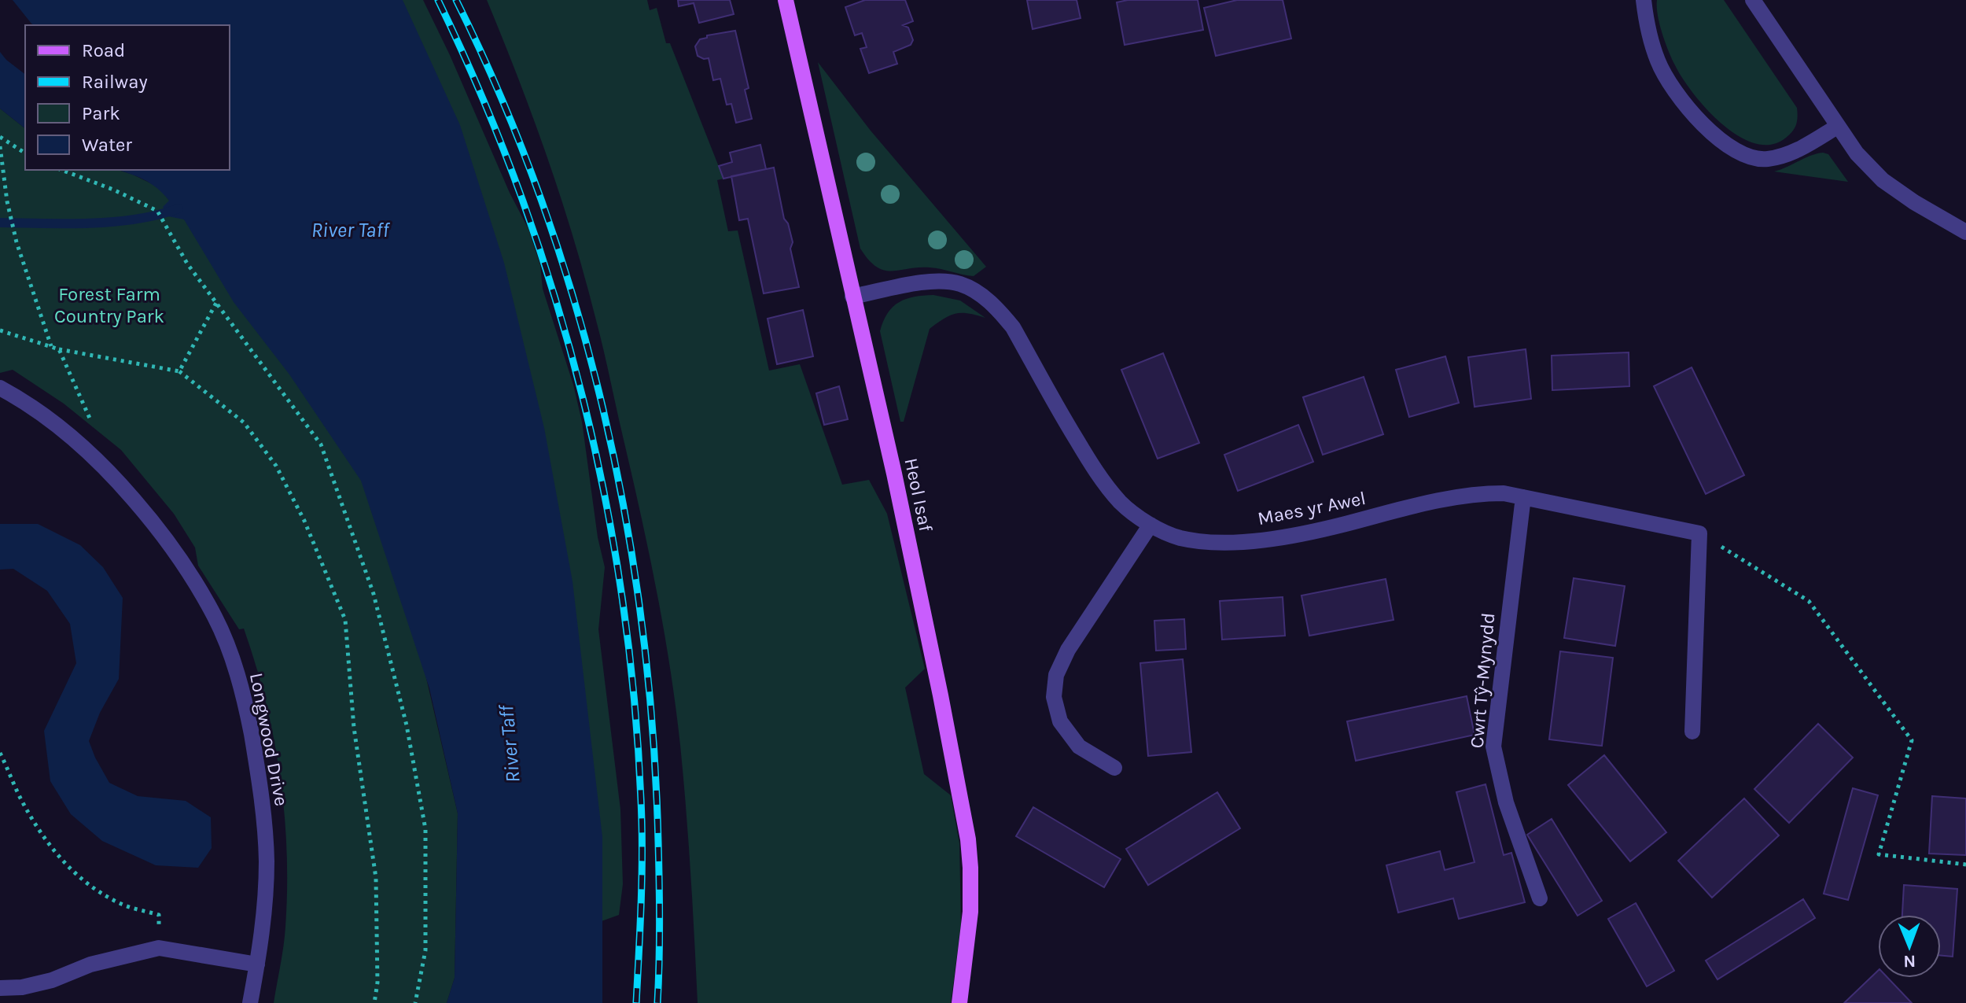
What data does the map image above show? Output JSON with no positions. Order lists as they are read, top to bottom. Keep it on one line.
{"streets":{"main road":["Heol Isaf"],"street":["Maes yr Awel","Cwrt Tŷ-Mynydd","Longwood Drive"]},"crossings":[["Heol Isaf","Maes yr Awel"],["Maes yr Awel","Cwrt Tŷ-Mynydd"]],"water":["River Taff"],"parks":["Forest Farm Country Park"],"legend":["Road","Railway","Park","Water"],"north":"bottom"}
